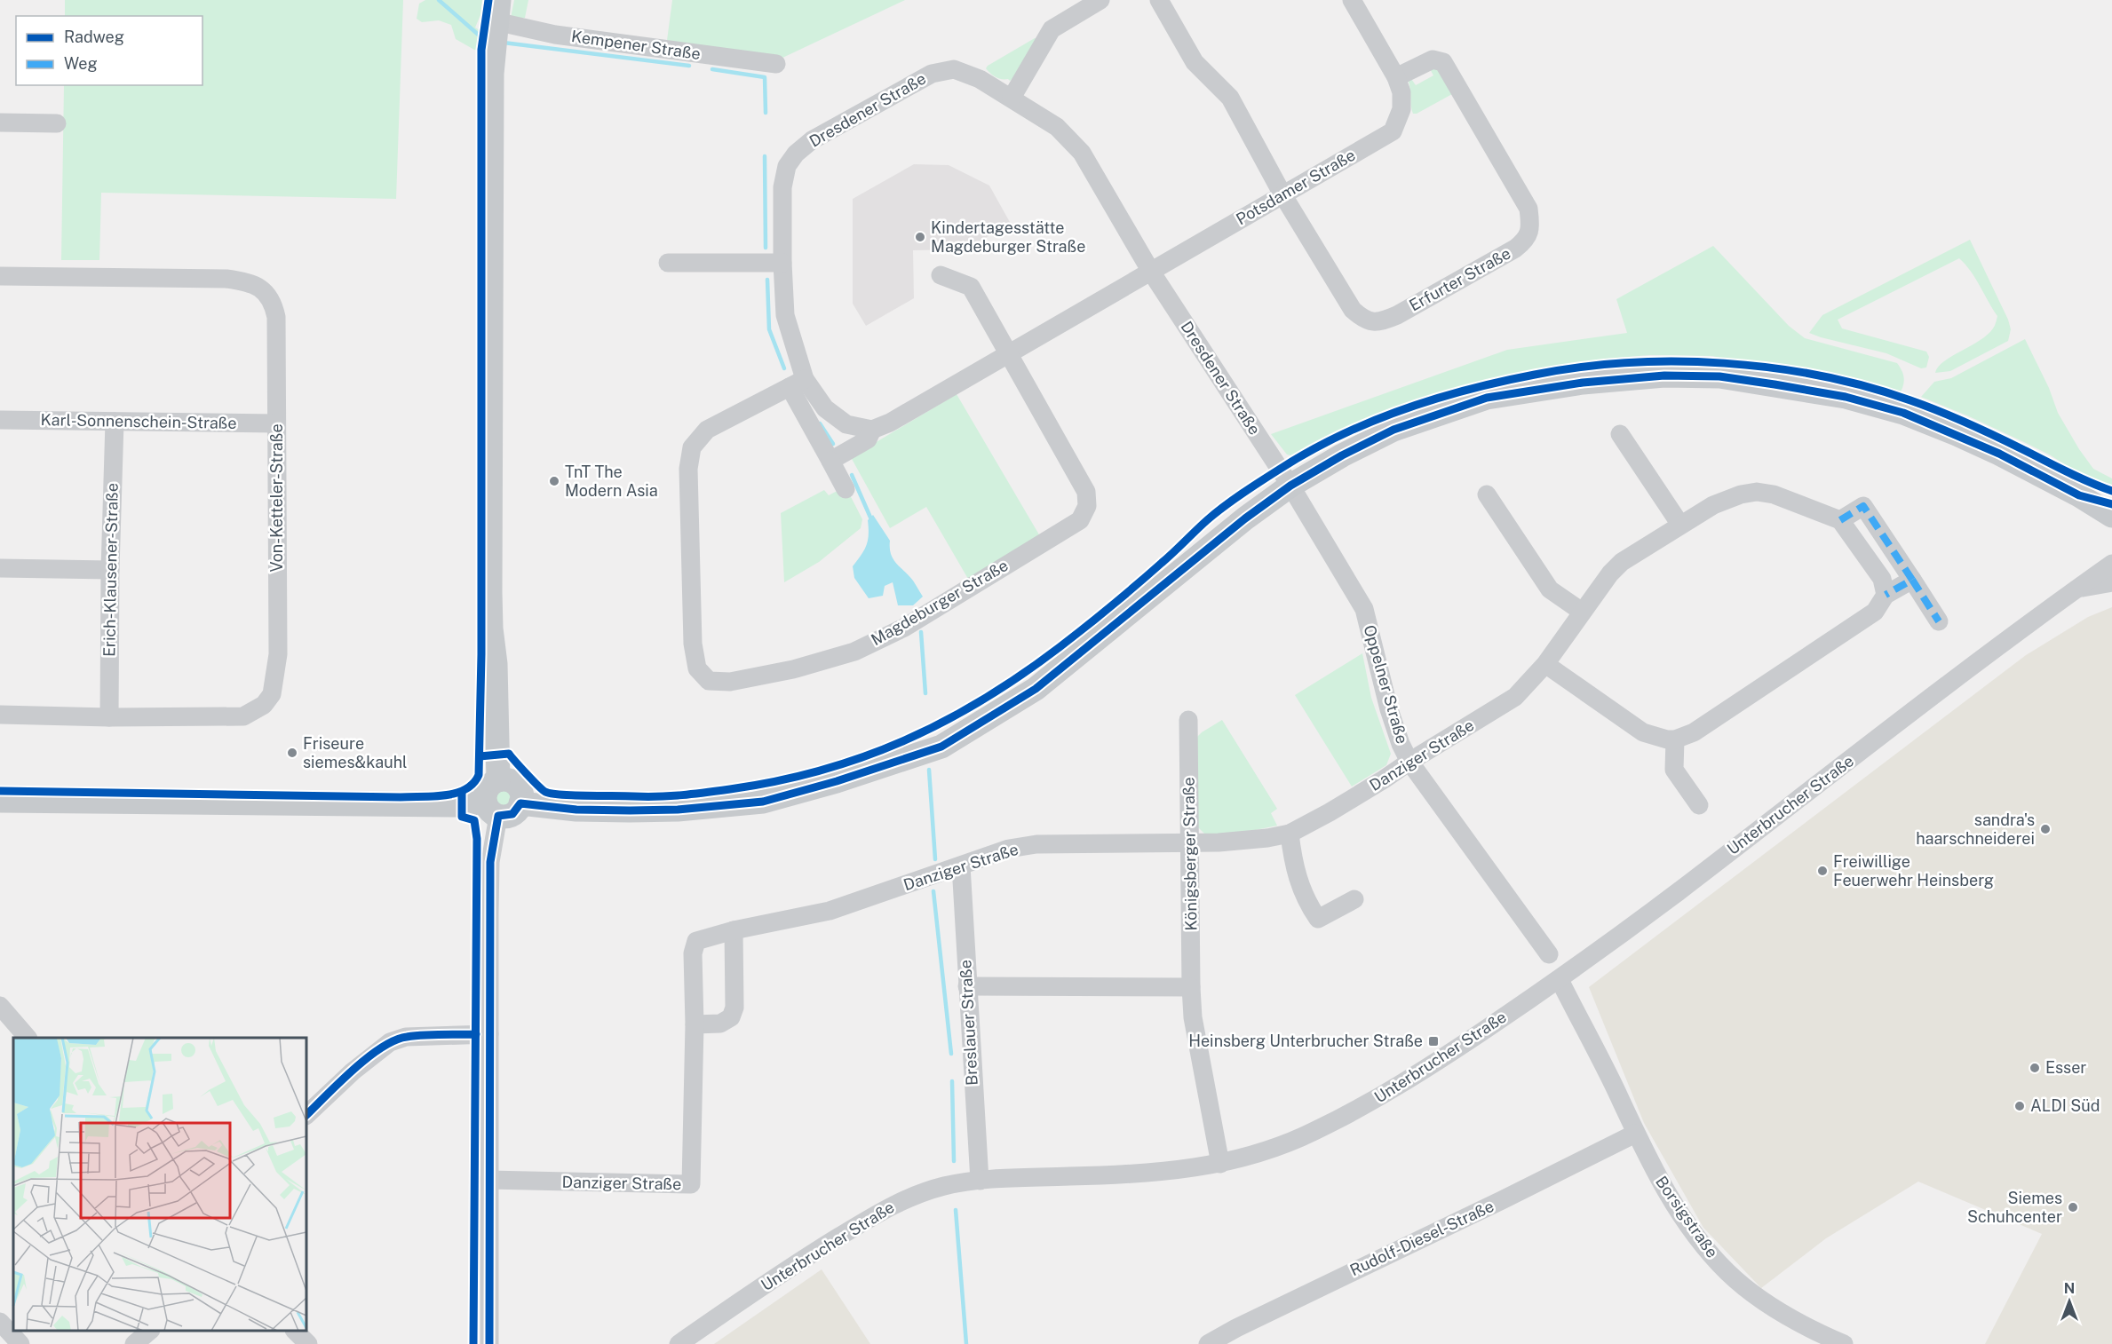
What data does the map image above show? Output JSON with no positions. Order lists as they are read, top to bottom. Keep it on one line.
{"streets":{"main road":["Kempener Straße"],"street":["Dresdener Straße","Potsdamer Straße","Erfurter Straße","Karl-Sonnenschein-Straße","Von-Ketteler-Straße","Erich-Klausener-Straße","Magdeburger Straße","Oppelner Straße","Danziger Straße","Unterbrucher Straße","Königsberger Straße","Breslauer Straße","Borsigstraße","Rudolf-Diesel-Straße"]},"crossings":[["Dresdener Straße","Potsdamer Straße"],["Dresdener Straße","Magdeburger Straße"],["Dresdener Straße","Oppelner Straße"],["Potsdamer Straße","Erfurter Straße"],["Karl-Sonnenschein-Straße","Von-Ketteler-Straße"],["Karl-Sonnenschein-Straße","Erich-Klausener-Straße"],["Von-Ketteler-Straße","Erich-Klausener-Straße"],["Oppelner Straße","Danziger Straße"],["Danziger Straße","Königsberger Straße"],["Danziger Straße","Breslauer Straße"],["Unterbrucher Straße","Königsberger Straße"],["Unterbrucher Straße","Breslauer Straße"],["Unterbrucher Straße","Borsigstraße"],["Borsigstraße","Rudolf-Diesel-Straße"]],"places":{"other":["Kindertagesstätte Magdeburger Straße","TnT The Modern Asia","Friseure siemes&kauhl","sandra's haarschneiderei","Freiwillige Feuerwehr Heinsberg","Esser","ALDI Süd","Siemes Schuhcenter"],"transit":["Heinsberg Unterbrucher Straße"]},"legend":["Radweg","Weg"],"north":"top"}
